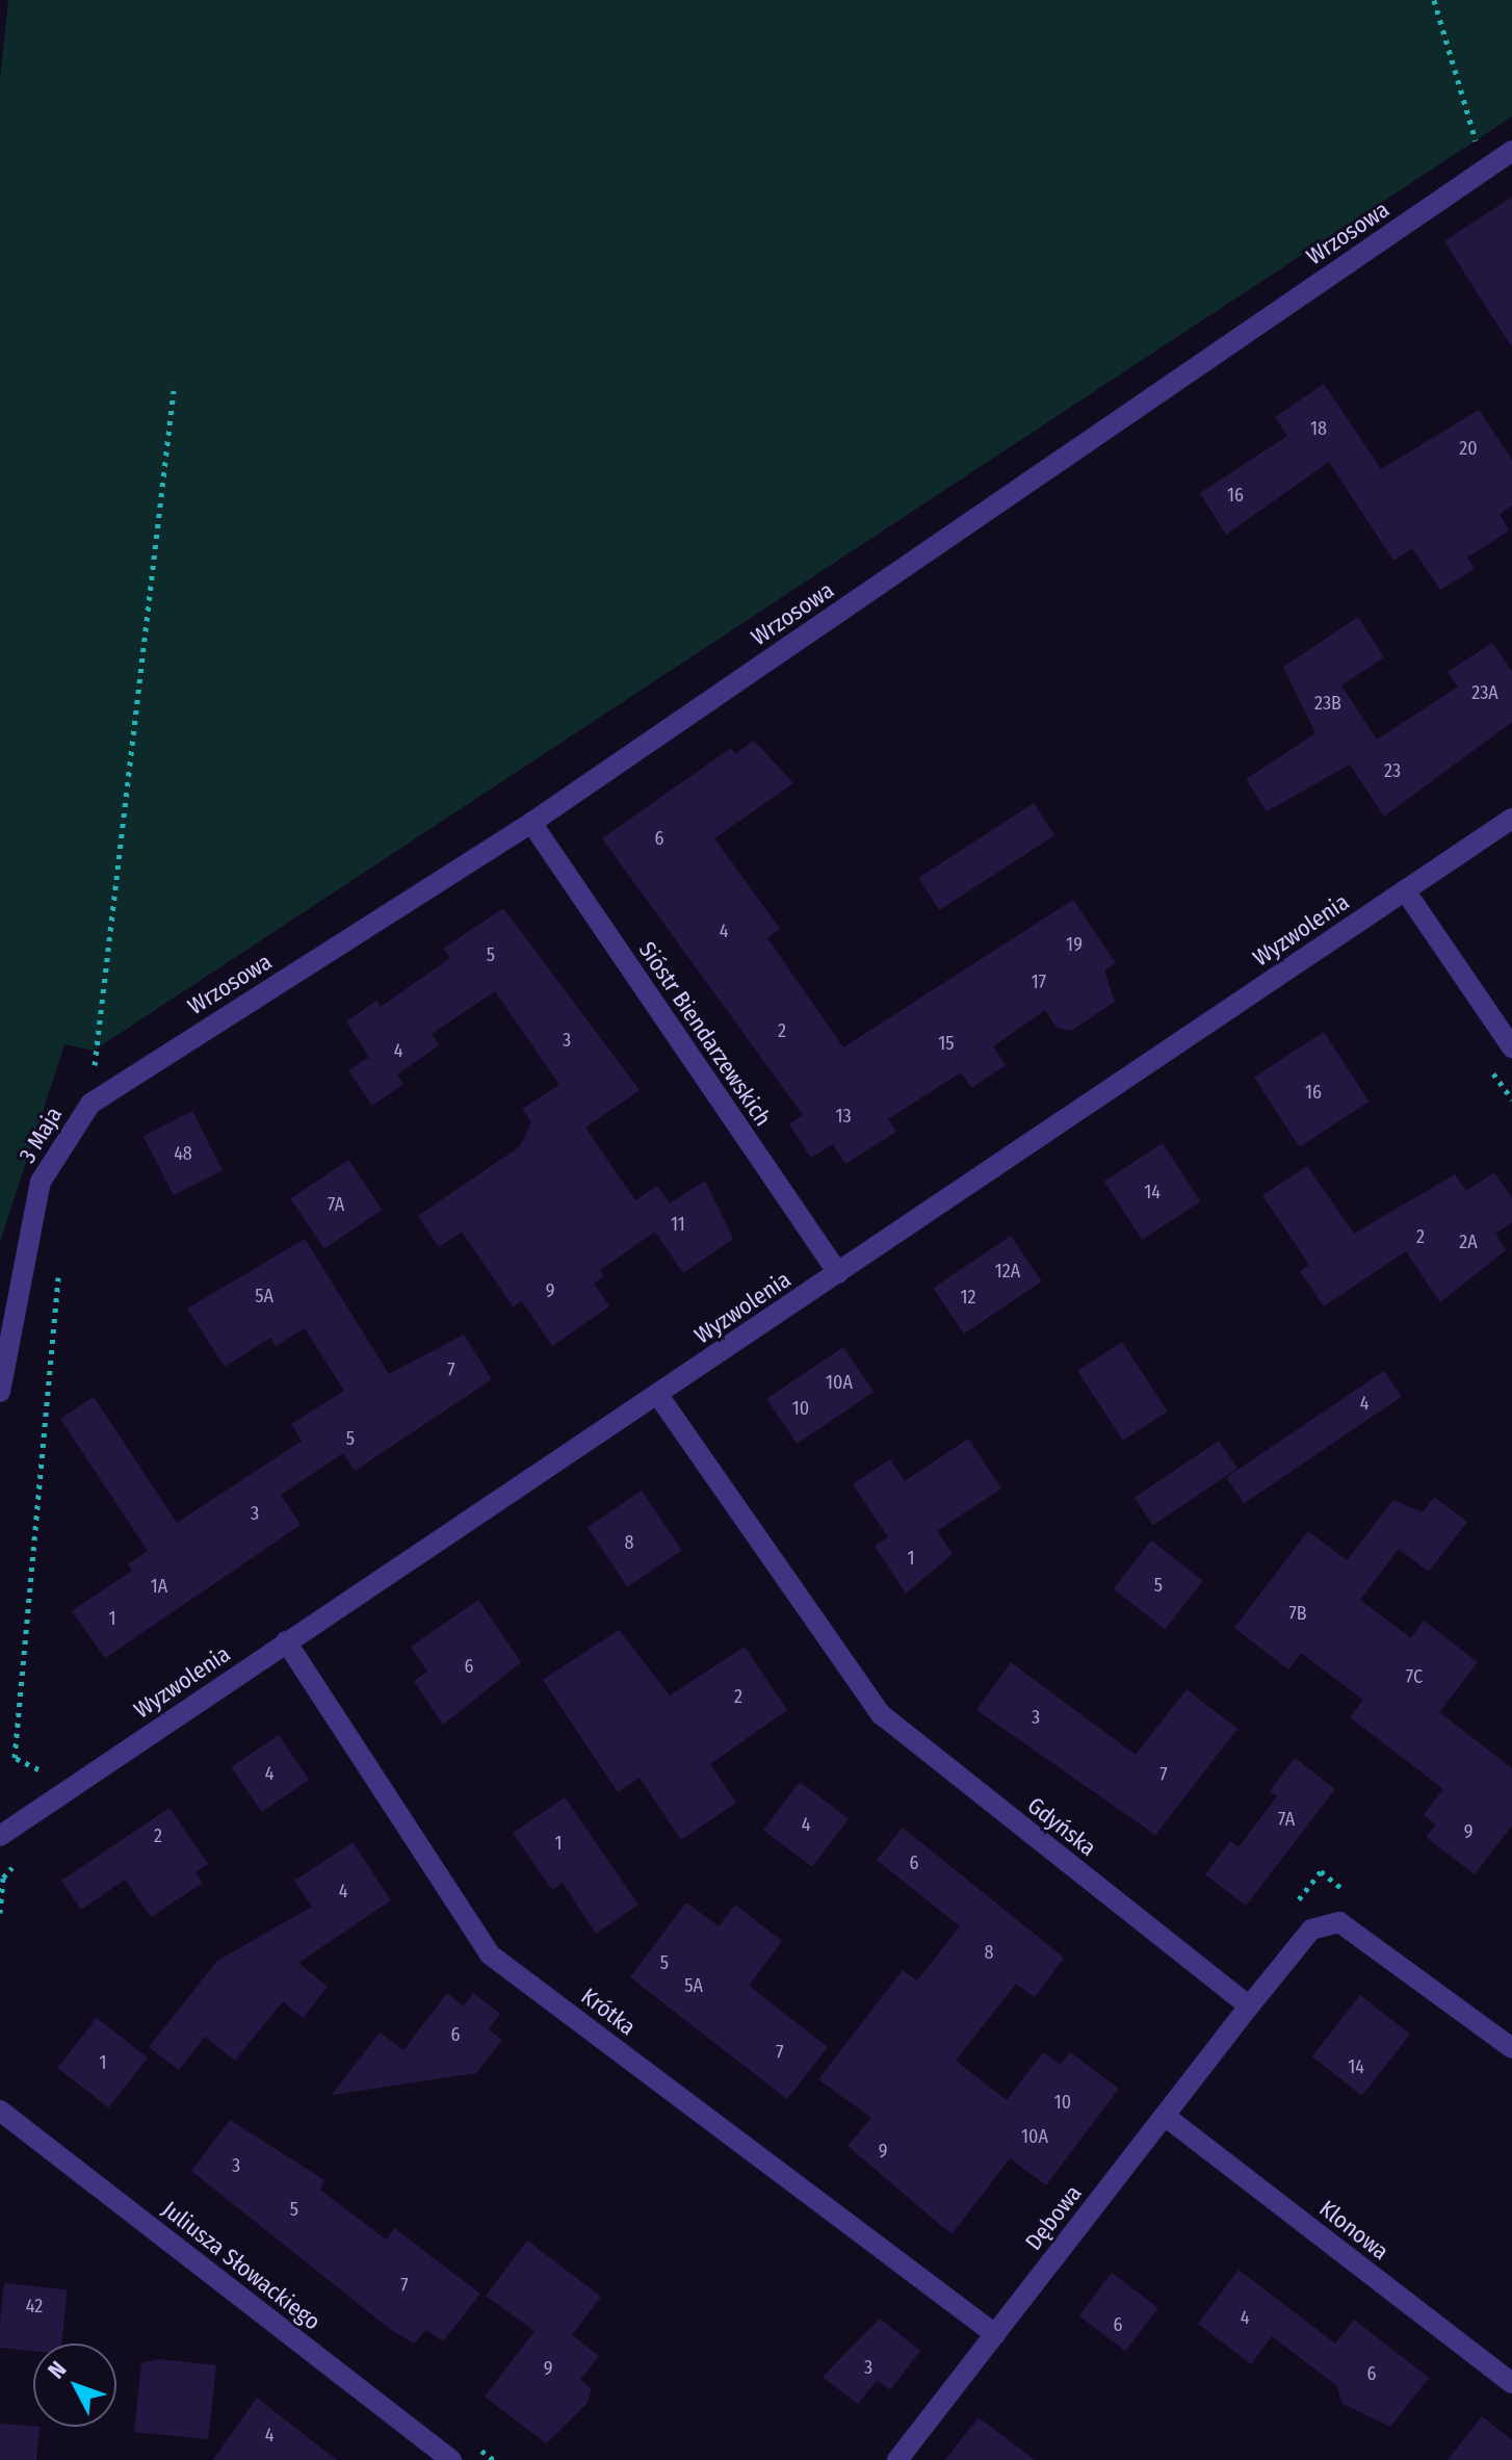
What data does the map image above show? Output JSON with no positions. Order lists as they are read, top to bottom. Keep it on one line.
{"streets":{"street":["Wrzosowa","Wyzwolenia","Sióstr Biendarzewskich","3 Maja","Gdyńska","Krótka","Dębowa","Klonowa","Juliusza Słowackiego"]},"crossings":[["Wrzosowa","Sióstr Biendarzewskich"],["Wrzosowa","3 Maja"],["Wyzwolenia","Sióstr Biendarzewskich"],["Wyzwolenia","Gdyńska"],["Wyzwolenia","Krótka"],["Gdyńska","Dębowa"],["Krótka","Dębowa"],["Dębowa","Klonowa"]],"house_numbers":["18","20","16","23A","23B","23","6","4","19","5","17","2","3","15","4","16","13","48","14","7A","11","2","2A","12A","9","5A","12","7","10A","4","10","5","3","8","1","5","1A","7B","1","6","7C","2","3","4","7","7A","4","9","2","1","6","4","8","5","5A","6","7","1","14","10","10A","9","3","5","7","42","4","6","3","9","6","4"],"north":"top left"}
